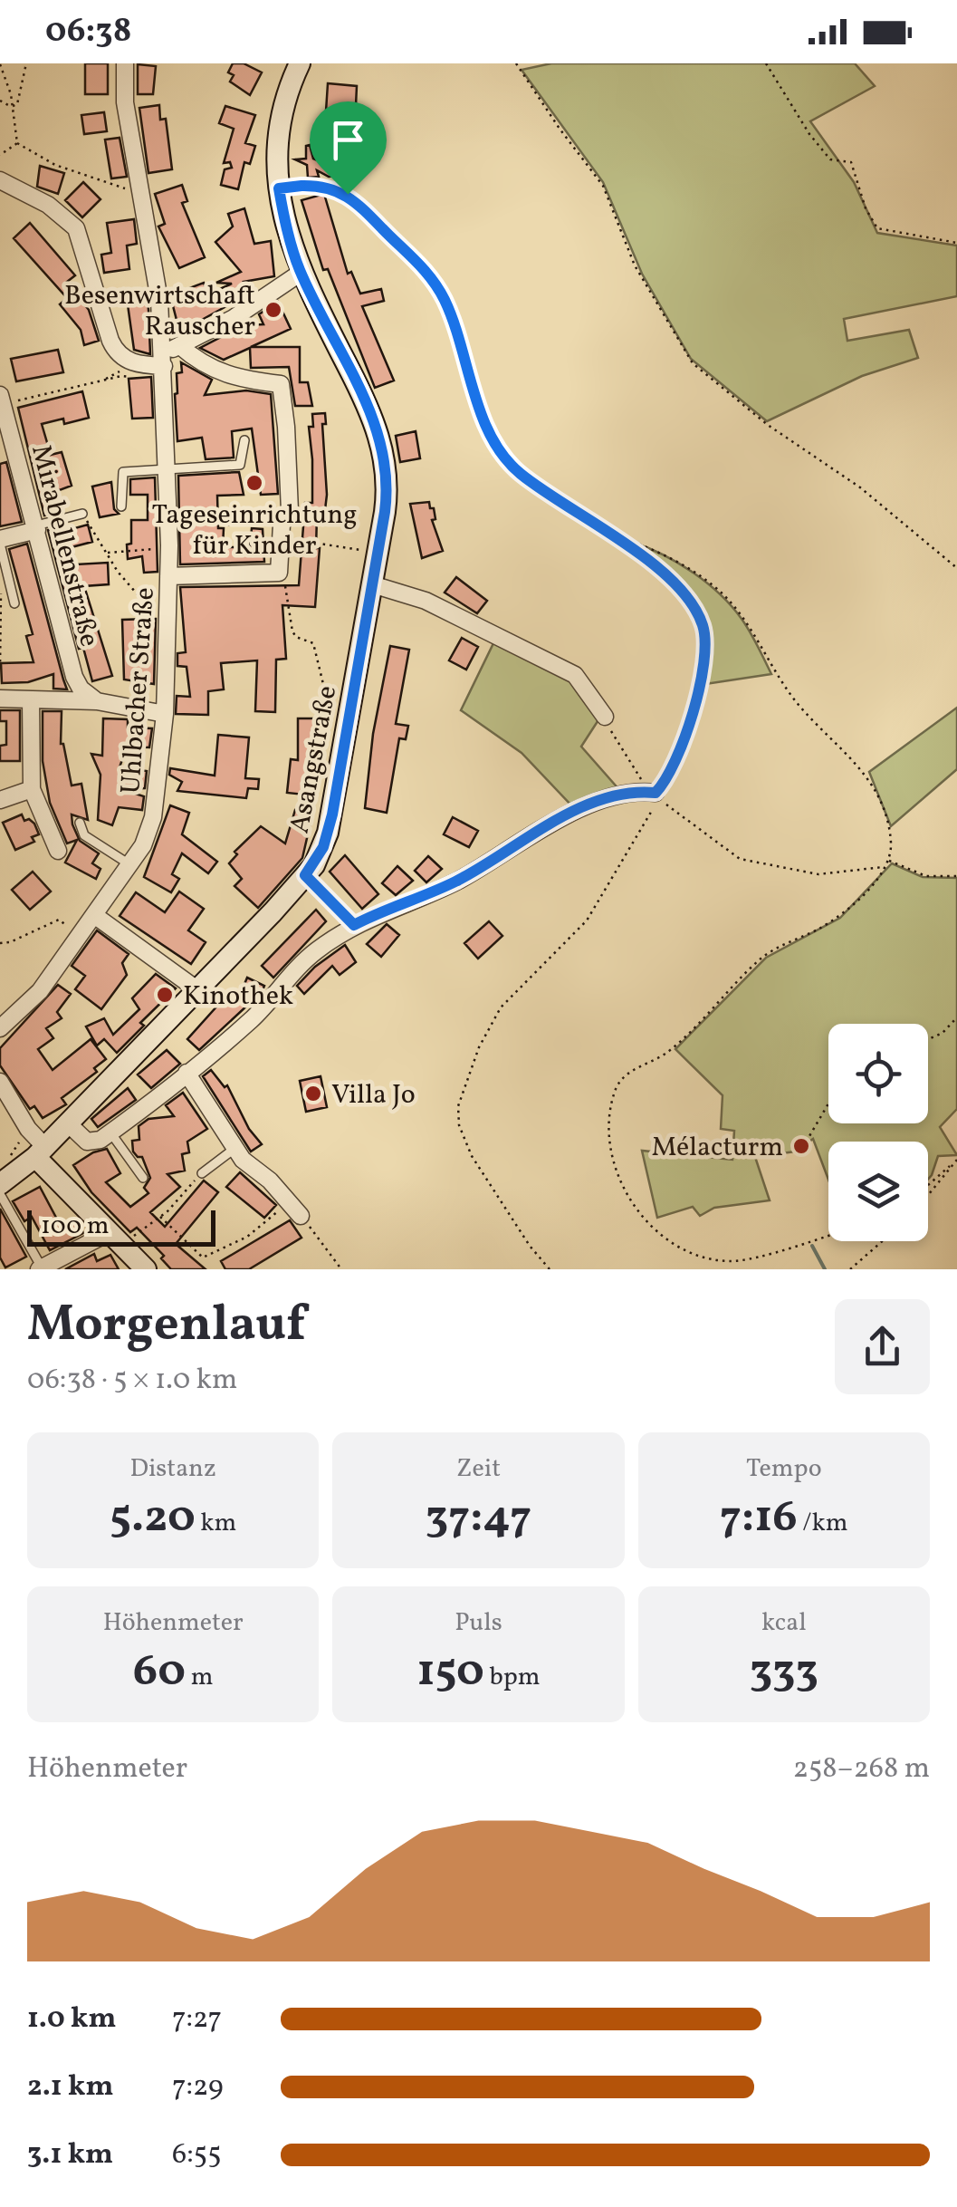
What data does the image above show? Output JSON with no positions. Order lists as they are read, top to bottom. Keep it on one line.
{"streets":{"street":["Mirabellenstraße","Uhlbacher Straße","Asangstraße"]},"places":["Besenwirtschaft Rauscher","Tageseinrichtung für Kinder","Kinothek","Villa Jo","Mélacturm"],"scale_bar":"100 m","page":{"status":"06:38","scale":"100 m","heading":["Morgenlauf","06:38 · 5 × 1.0 km"],"stats":[["Distanz","5.20 km"],["Zeit","37:47"],["Tempo","7:16 /km"],["Höhenmeter","60 m"],["Puls","150 bpm"],["kcal","333"]],"chart":["Höhenmeter","258–268 m"],"list":[{"name":"1.0 km","note":"7:27"},{"name":"2.1 km","note":"7:29"},{"name":"3.1 km","note":"6:55"}]}}
